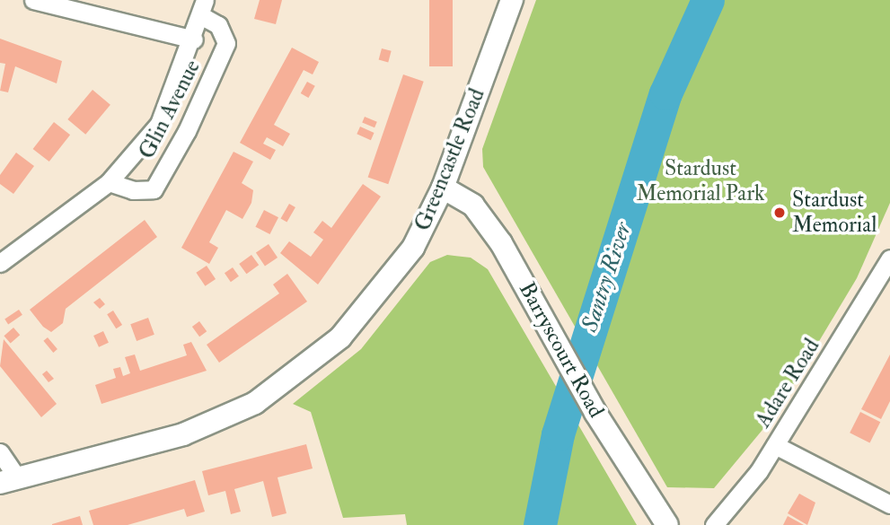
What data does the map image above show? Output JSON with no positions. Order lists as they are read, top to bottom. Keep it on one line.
{"streets":{"street":["Glin Avenue","Greencastle Road","Barryscourt Road","Adare Road"]},"crossings":[["Greencastle Road","Barryscourt Road"]],"water":["Santry River"],"parks":["Stardust Memorial Park"],"places":["Stardust Memorial"]}
